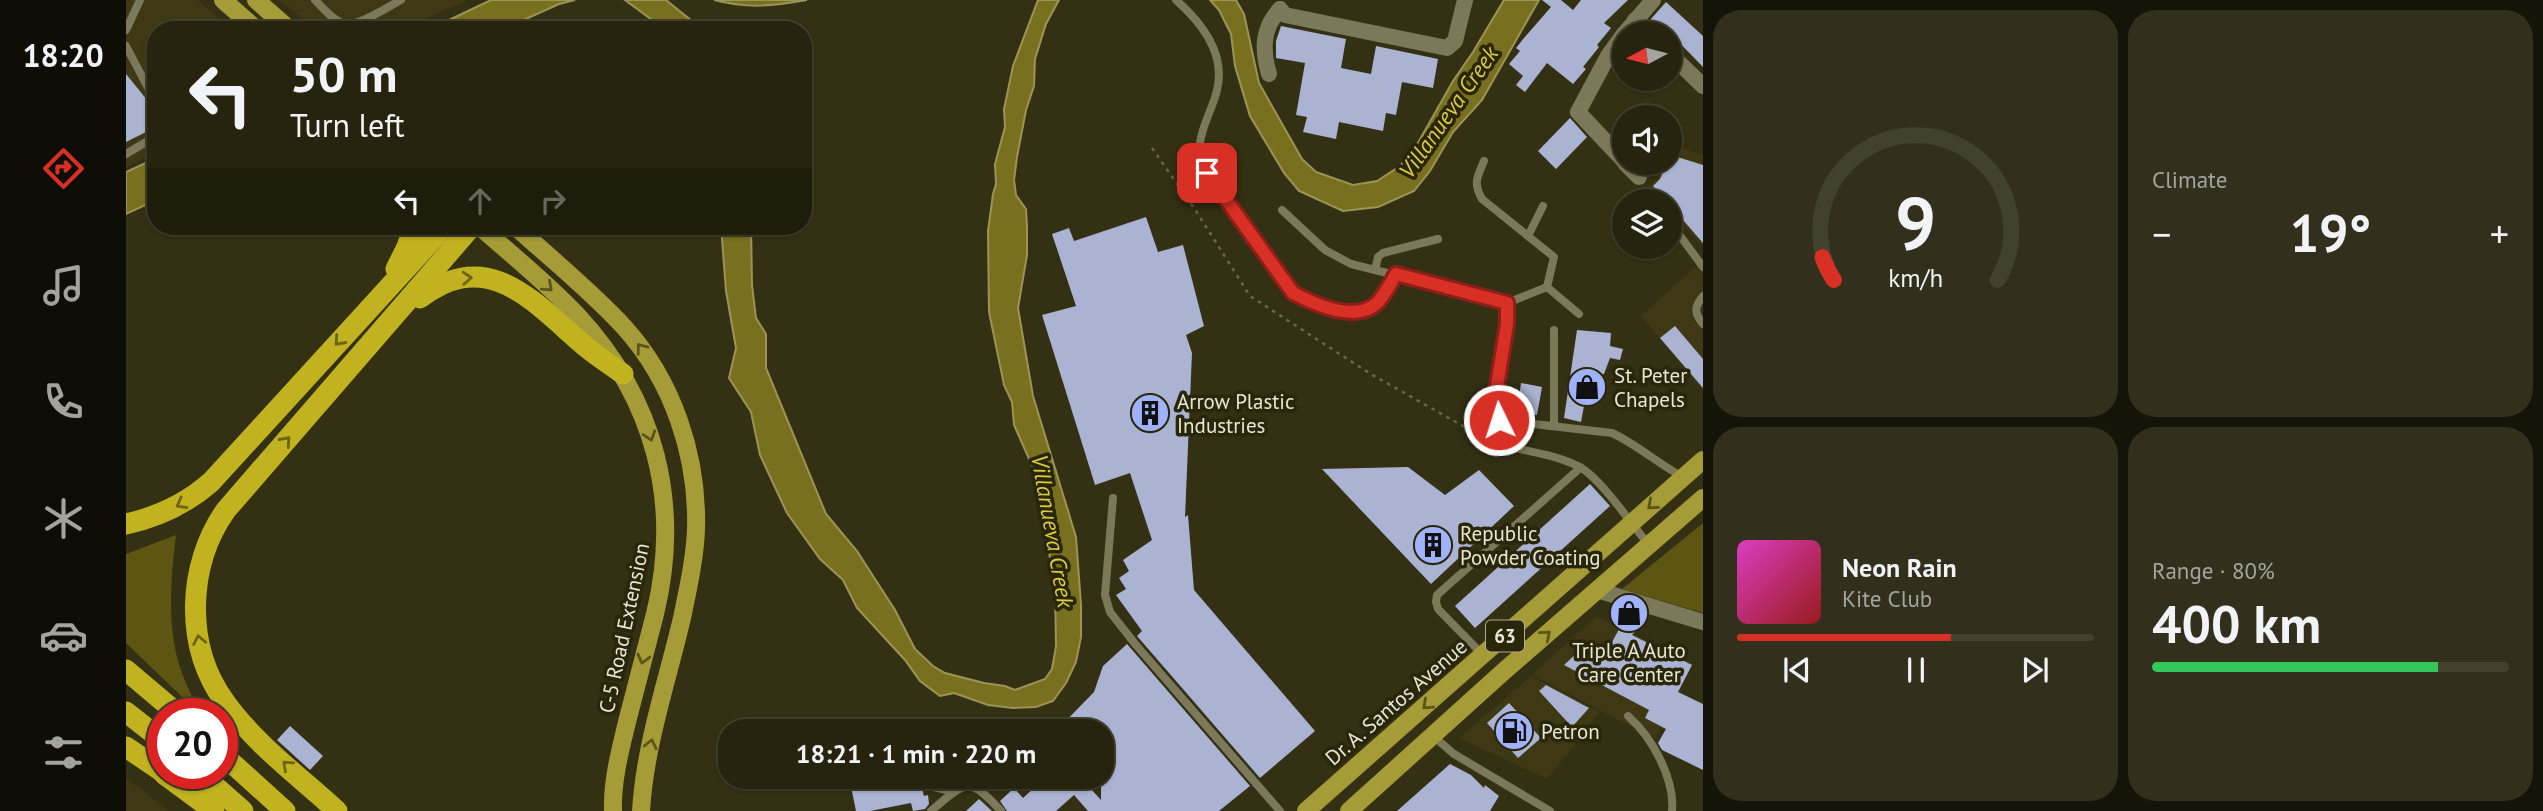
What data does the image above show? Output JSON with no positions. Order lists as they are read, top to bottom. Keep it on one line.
{"streets":{"main road":["C-5 Road Extension","63","Dr. A. Santos Avenue"]},"water":["Villanueva Creek"],"places":{"shop":["St. Peter Chapels","Triple A Auto Care Center"],"building":["Arrow Plastic Industries","Republic Powder Coating"],"fuel station":["Petron"]},"north":"left","page":{"tabs":"18:20","tile":["Climate",["Range · 80%","400 km"]],"turn":["50 m","Turn left"],"heat":["−","19°","+"],"song":["Neon Rain","Kite Club"],"limit":"20","trip":"18:21 · 1 min · 220 m","gauge":["9","km/h"]}}
